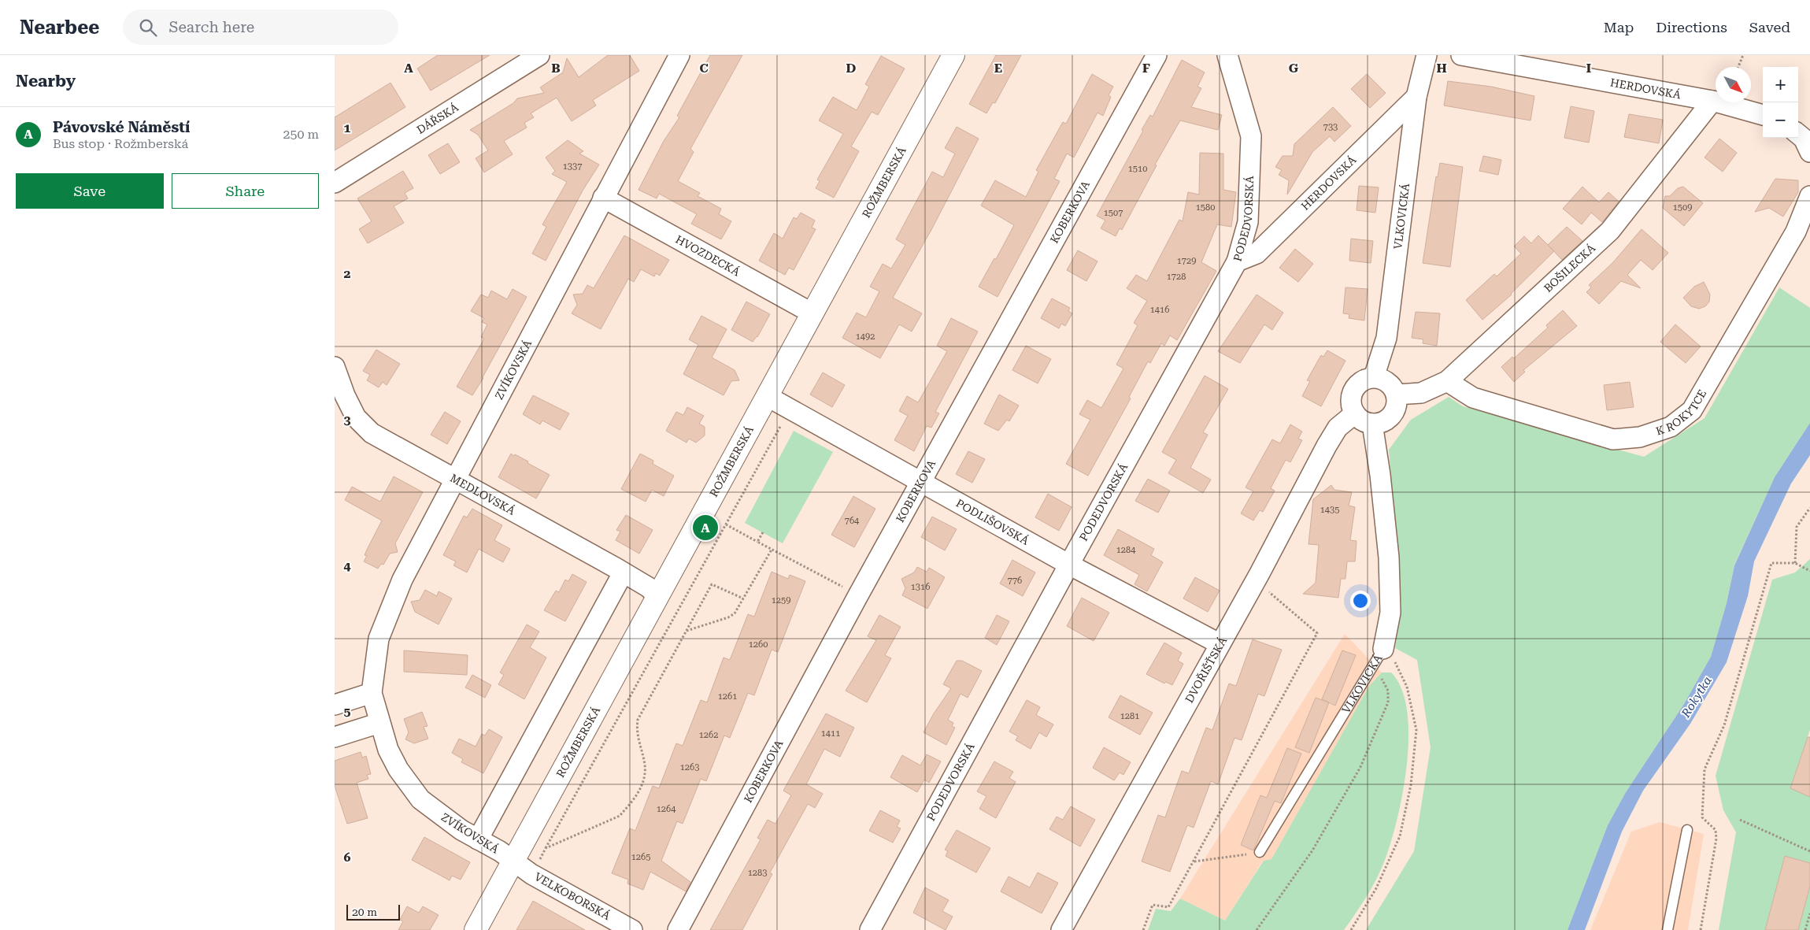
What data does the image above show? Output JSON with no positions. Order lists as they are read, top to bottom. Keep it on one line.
{"streets":{"street":["HERDOVSKÁ","DÁŘSKÁ","ROŽMBERSKÁ","KOBERKOVA","VLKOVICKÁ","PODEDVORSKÁ","HVOZDECKÁ","BOŠILECKÁ","ZVÍKOVSKÁ","K ROKYTCE","MEDLOVSKÁ","PODLIŠOVSKÁ","DVOŘIŠŤSKÁ","VELKOBORSKÁ"]},"crossings":[["HERDOVSKÁ","VLKOVICKÁ"],["HERDOVSKÁ","PODEDVORSKÁ"],["HERDOVSKÁ","BOŠILECKÁ"],["ROŽMBERSKÁ","HVOZDECKÁ"],["ROŽMBERSKÁ","ZVÍKOVSKÁ"],["ROŽMBERSKÁ","MEDLOVSKÁ"],["ROŽMBERSKÁ","PODLIŠOVSKÁ"],["ROŽMBERSKÁ","VELKOBORSKÁ"],["KOBERKOVA","PODLIŠOVSKÁ"],["VLKOVICKÁ","BOŠILECKÁ"],["VLKOVICKÁ","DVOŘIŠŤSKÁ"],["PODEDVORSKÁ","PODLIŠOVSKÁ"],["HVOZDECKÁ","ZVÍKOVSKÁ"],["BOŠILECKÁ","K ROKYTCE"],["BOŠILECKÁ","DVOŘIŠŤSKÁ"],["ZVÍKOVSKÁ","MEDLOVSKÁ"],["ZVÍKOVSKÁ","VELKOBORSKÁ"],["PODLIŠOVSKÁ","DVOŘIŠŤSKÁ"]],"water":["Rokytka"],"house_numbers":["733","1337","1510","1580","1509","1507","1729","1728","1416","1492","1435","764","1284","776","1316","1259","1260","1261","1281","1411","1262","1263","1264","1265","1283"],"scale_bar":"20 m","north":"bottom right","page":{"header":"Nearbee","search":"Search here","nav":["Map","Directions","Saved"],"heading":"Nearby","map_buttons":["+","−"],"list":[{"mark":"A","name":"Pávovské Náměstí","note":"Bus stop · Rožmberská","value":"250 m"}],"buttons":["Save","Share"],"pins":"A","scale":"20 m"},"grid":{"columns":["A","B","C","D","E","F","G","H","I"],"rows":["1","2","3","4","5","6"]}}
